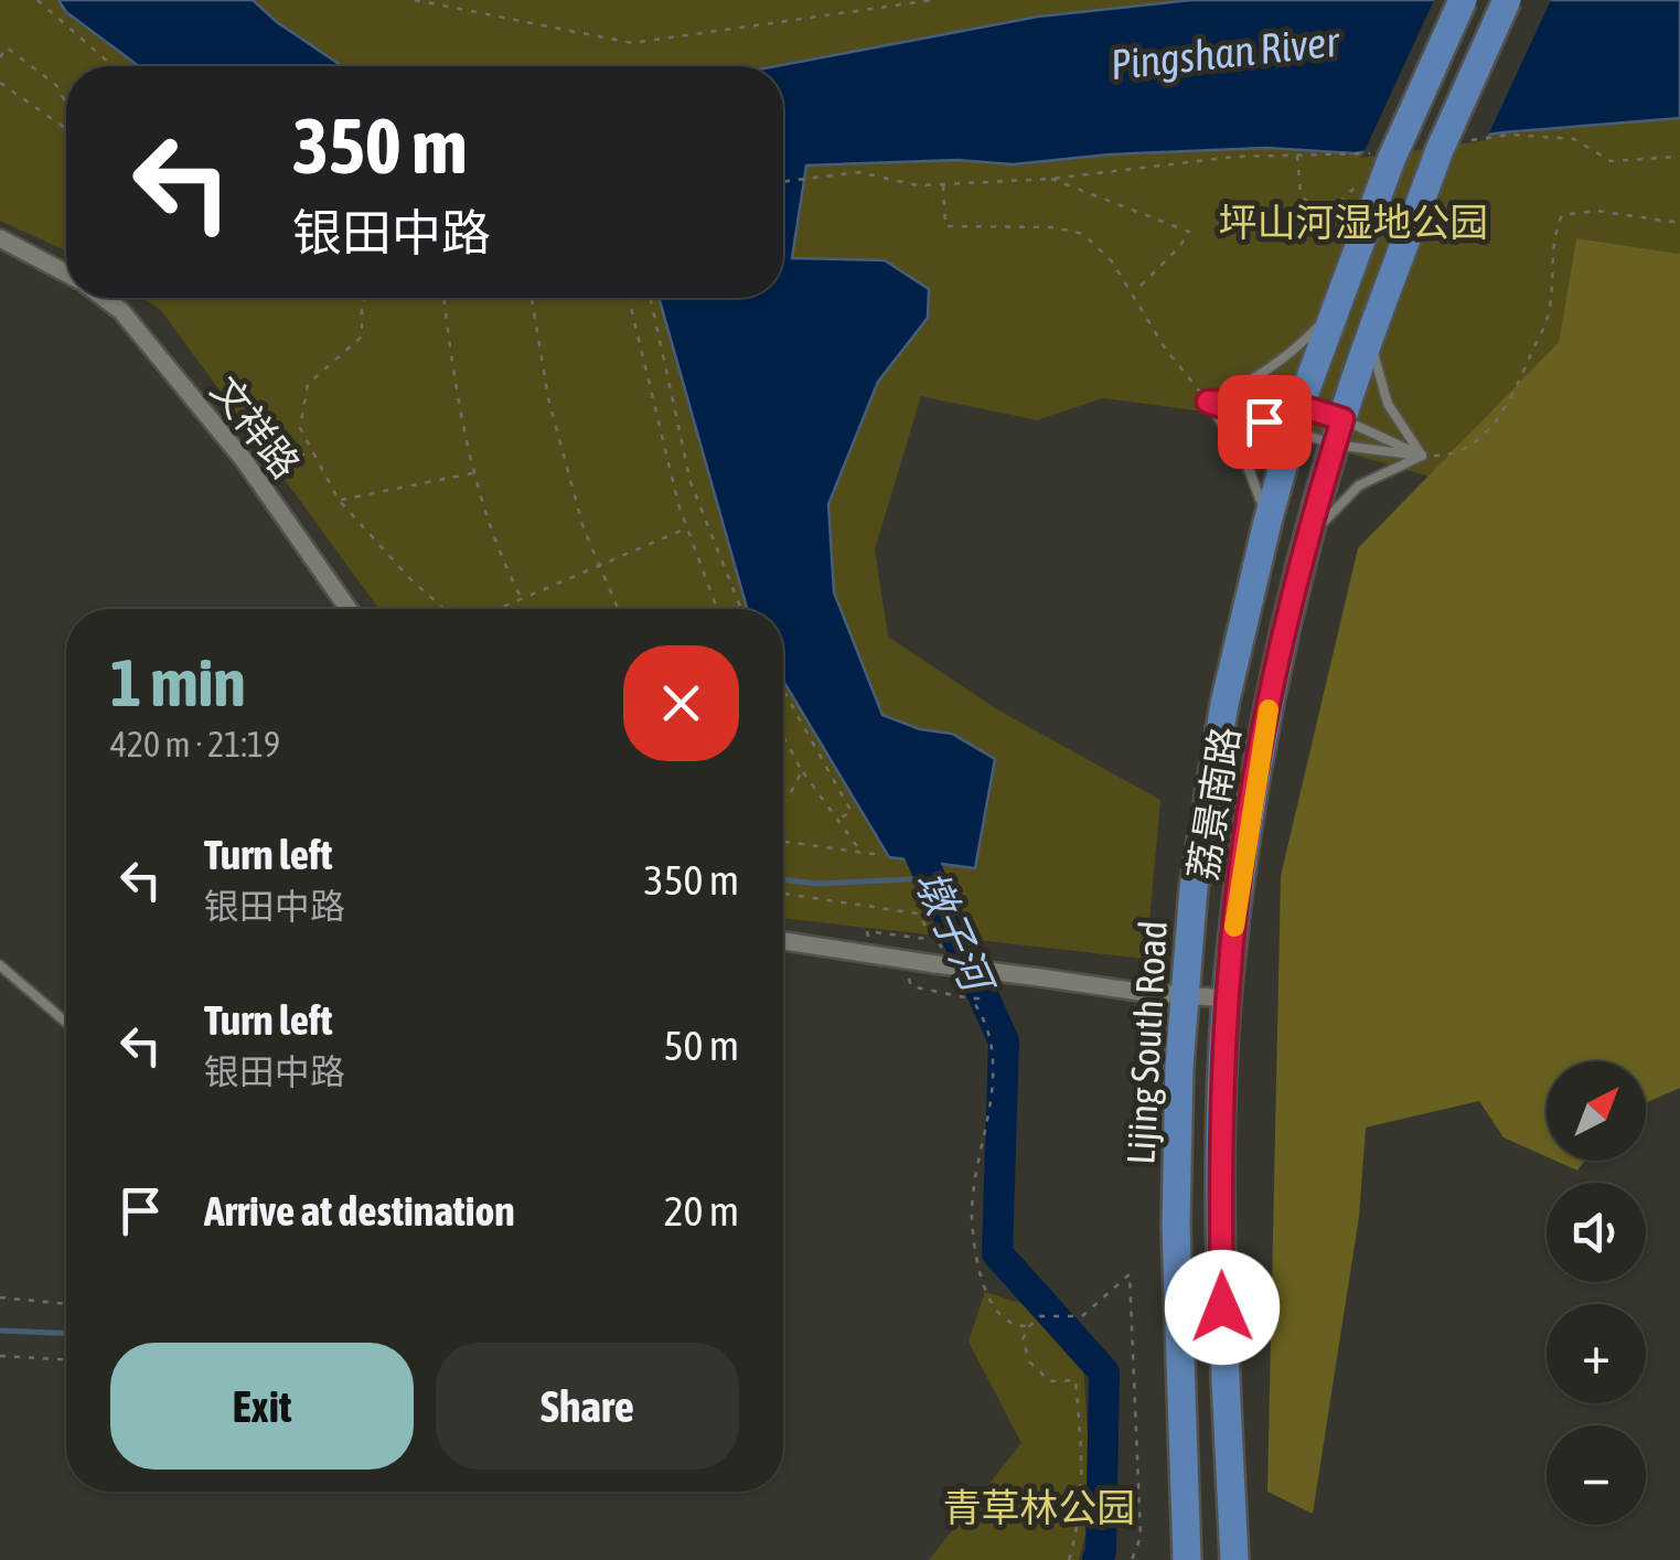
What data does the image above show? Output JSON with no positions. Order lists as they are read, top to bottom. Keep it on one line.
{"streets":{"main road":["荔景南路","Lijing South Road"],"street":["文祥路"]},"water":["Pingshan River","墩子河"],"parks":["坪山河湿地公园","青草林公园"],"north":"top right","page":{"turn":["350 m","银田中路"],"heading":["1 min","420 m · 21:19"],"list":[{"name":"Turn left","note":"银田中路","value":"350 m"},{"name":"Turn left","note":"银田中路","value":"50 m"},{"name":"Arrive at destination","value":"20 m"}],"map_buttons":["+","−"],"buttons":["Exit","Share"]}}
